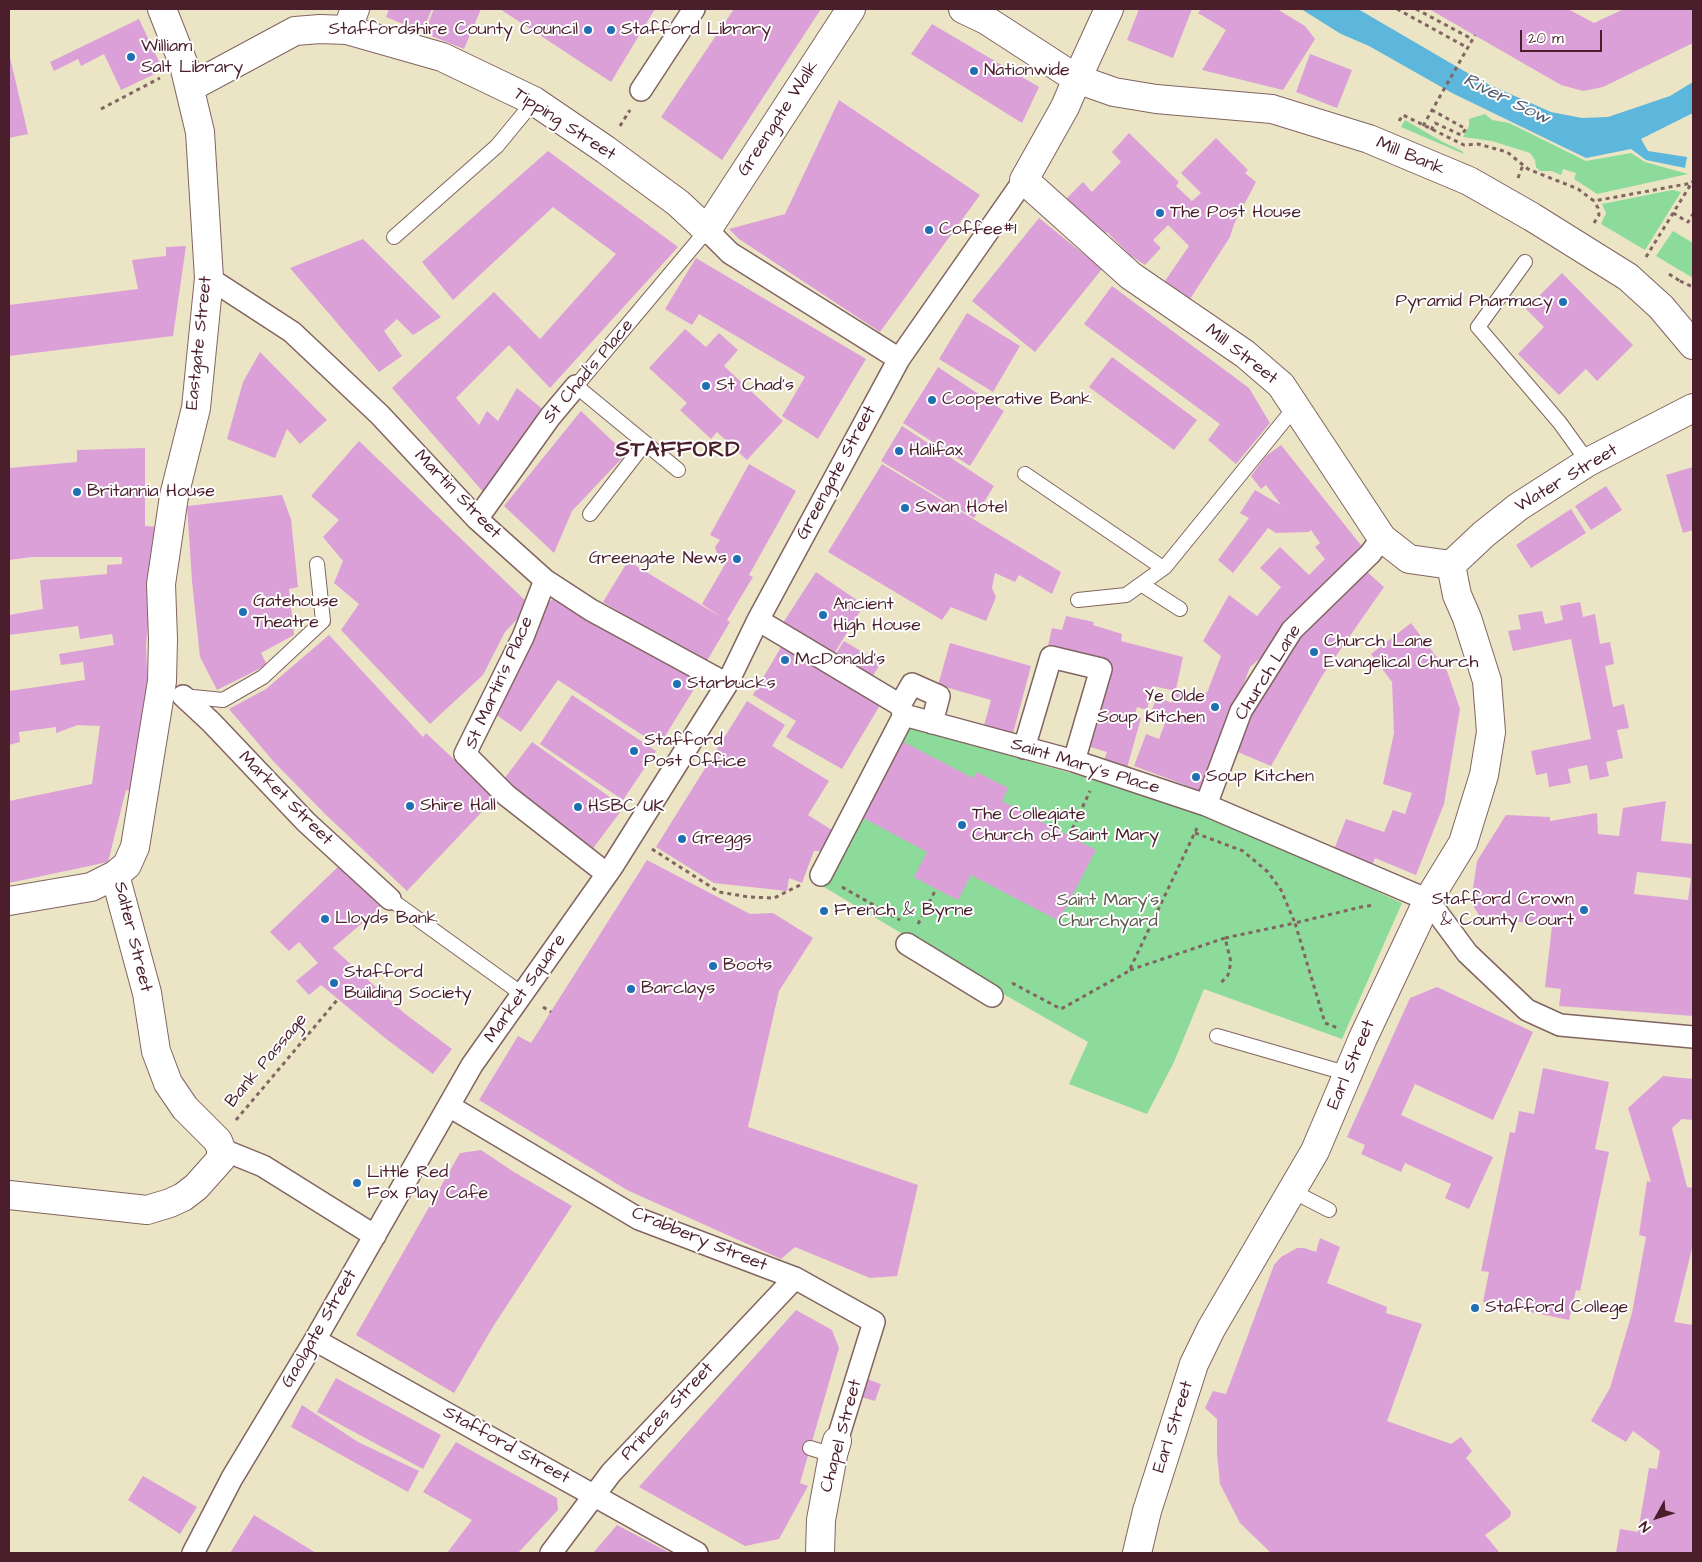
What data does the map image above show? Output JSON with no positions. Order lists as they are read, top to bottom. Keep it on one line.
{"streets":{"street":["Greengate Walk","Tipping Street","Mill Bank","Eastgate Street","Mill Street","St Chad's Place","Greengate Street","Water Street","Martin Street","Church Lane","St Martin's Place","Saint Mary's Place","Market Street","Salter Street","Market Square","Earl Street","Crabbery Street","Gaolgate Street","Princes Street","Chapel Street","Stafford Street"],"path":["Bank Passage"]},"crossings":[["Greengate Walk","Tipping Street"],["Greengate Walk","St Chad's Place"],["Tipping Street","Eastgate Street"],["Tipping Street","St Chad's Place"],["Tipping Street","Greengate Street"],["Mill Bank","Greengate Street"],["Eastgate Street","Martin Street"],["Eastgate Street","Market Street"],["Eastgate Street","Salter Street"],["Mill Street","Greengate Street"],["Mill Street","Water Street"],["Mill Street","Church Lane"],["Mill Street","Earl Street"],["St Chad's Place","Martin Street"],["Greengate Street","Martin Street"],["Greengate Street","St Martin's Place"],["Greengate Street","Saint Mary's Place"],["Greengate Street","Market Square"],["Water Street","Earl Street"],["Martin Street","St Martin's Place"],["Church Lane","Saint Mary's Place"],["St Martin's Place","Market Square"],["Saint Mary's Place","Earl Street"],["Market Street","Salter Street"],["Salter Street","Bank Passage"],["Salter Street","Gaolgate Street"],["Market Square","Crabbery Street"],["Market Square","Gaolgate Street"],["Crabbery Street","Gaolgate Street"],["Crabbery Street","Princes Street"],["Crabbery Street","Chapel Street"],["Gaolgate Street","Stafford Street"],["Princes Street","Stafford Street"]],"districts":["STAFFORD"],"water":["River Sow"],"parks":["Saint Mary's Churchyard"],"places":["Staffordshire County Council","Stafford Library","William Salt Library","Nationwide","The Post House","Coffee#1","Pyramid Pharmacy","St Chad's","Cooperative Bank","Halifax","Britannia House","Swan Hotel","Greengate News","Gatehouse Theatre","Ancient High House","Church Lane Evangelical Church","McDonald's","Starbucks","Ye Olde Soup Kitchen","Stafford Post Office","Soup Kitchen","Shire Hall","HSBC UK","The Collegiate Church of Saint Mary","Greggs","Stafford Crown & County Court","French & Byrne","Lloyds Bank","Boots","Stafford Building Society","Barclays","Little Red Fox Play Cafe","Stafford College"],"scale_bar":"20 m","north":"bottom left"}
